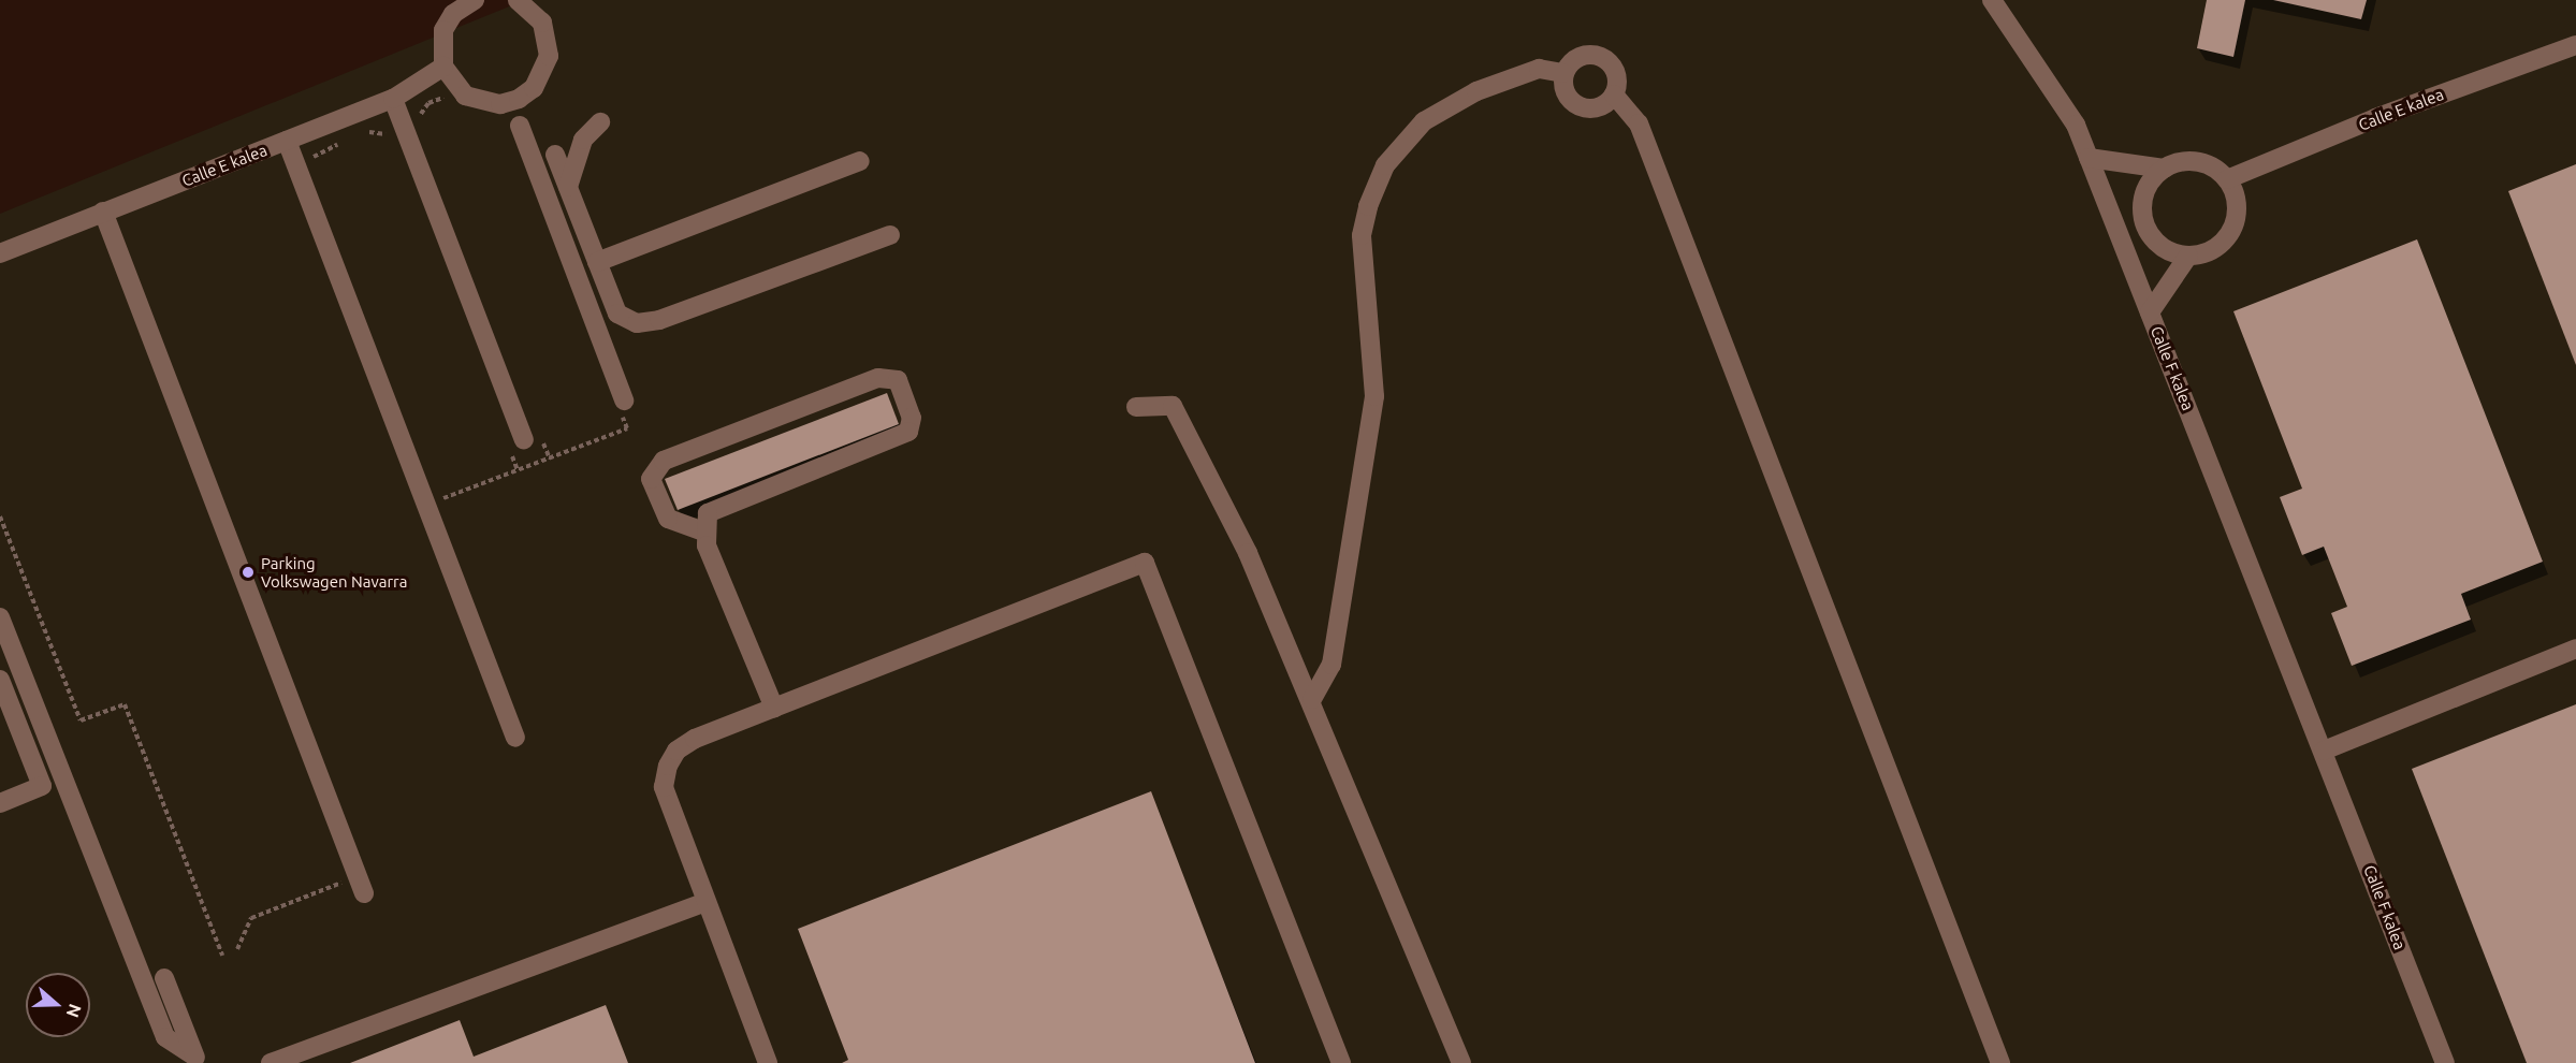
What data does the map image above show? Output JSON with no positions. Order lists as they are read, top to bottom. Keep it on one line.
{"streets":{"street":["Calle E kalea","Calle F kalea"]},"places":["Parking Volkswagen Navarra"],"north":"right"}
